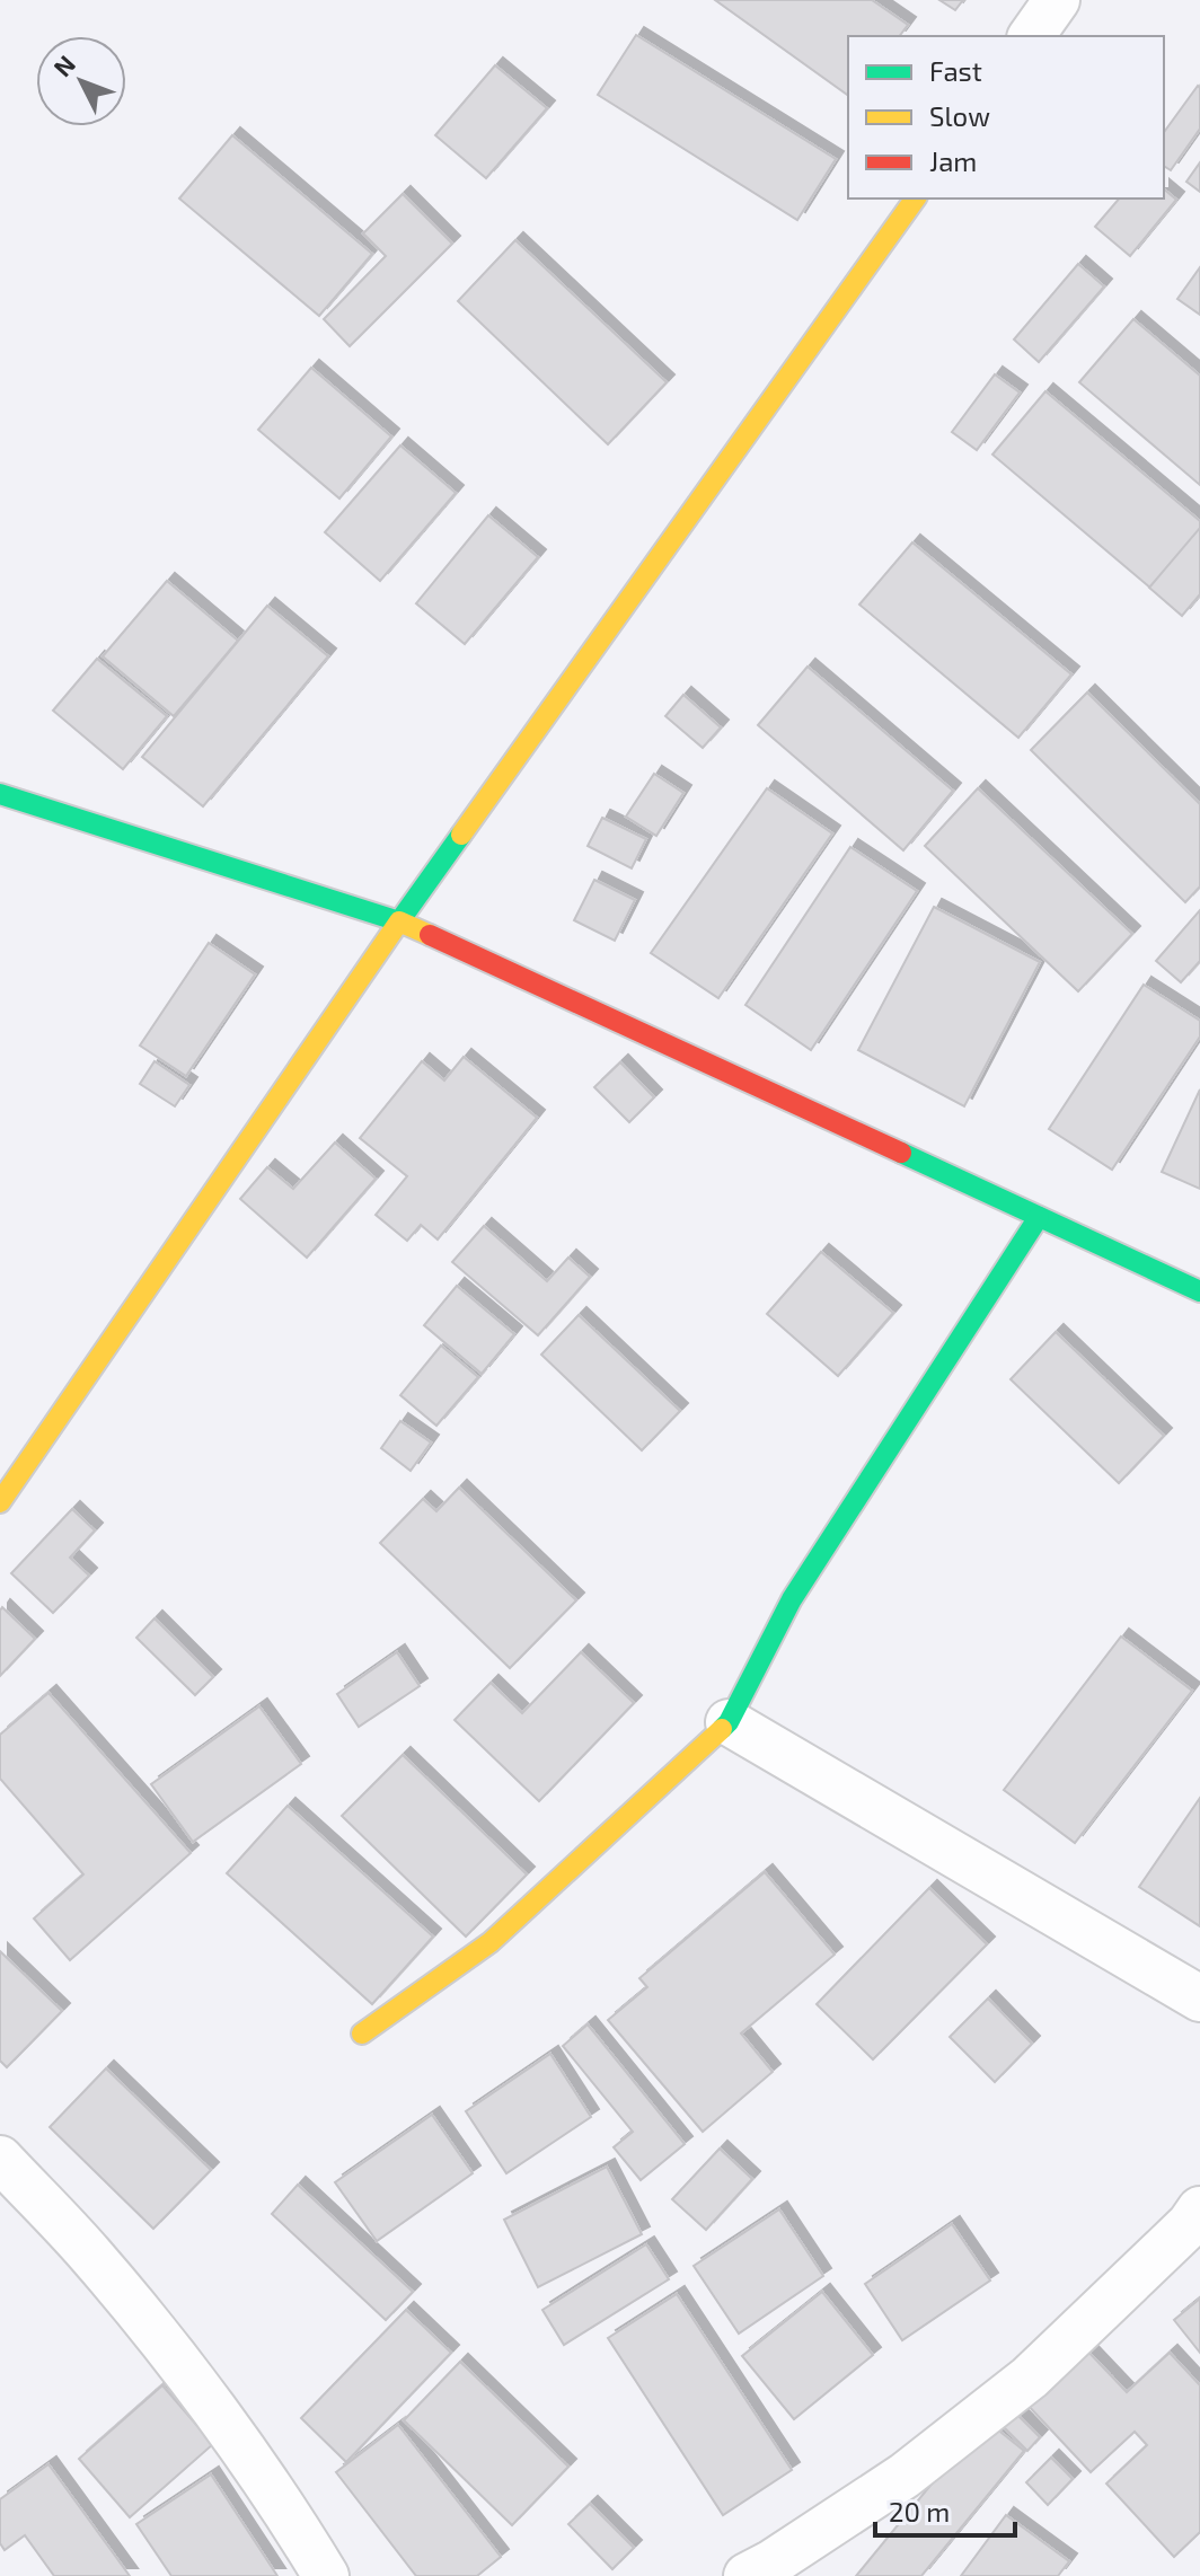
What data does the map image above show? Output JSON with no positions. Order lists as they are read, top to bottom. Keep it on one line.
{"legend":["Fast","Slow","Jam"],"scale_bar":"20 m","north":"top left"}
